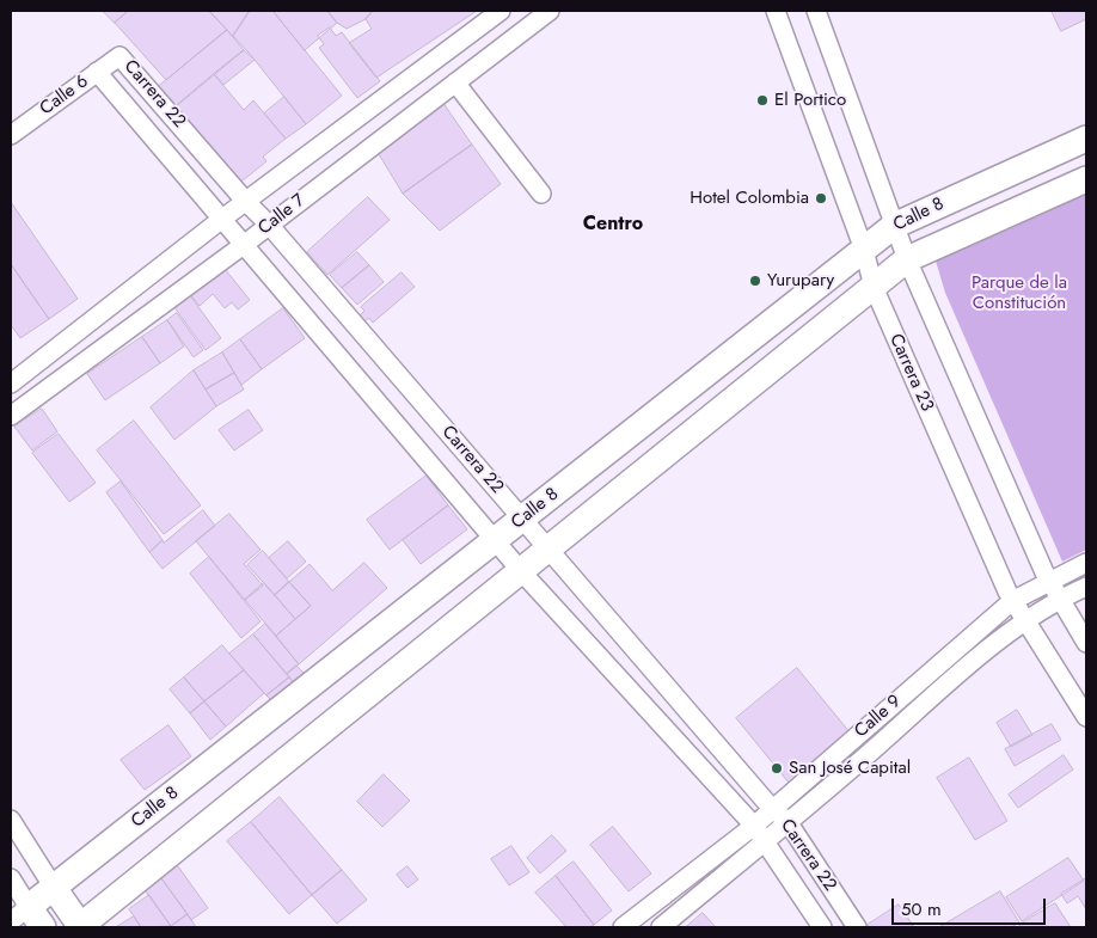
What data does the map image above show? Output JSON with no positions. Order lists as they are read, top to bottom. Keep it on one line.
{"streets":{"main road":["Calle 8"],"street":["Carrera 22","Calle 6","Calle 7","Carrera 23","Calle 9"]},"crossings":[["Carrera 22","Calle 6"],["Carrera 22","Calle 7"],["Carrera 22","Calle 8"],["Carrera 22","Calle 9"],["Calle 8","Carrera 23"],["Carrera 23","Calle 9"]],"districts":["Centro"],"parks":["Parque de la Constitución"],"places":["El Portico","Hotel Colombia","Yurupary","San José Capital"],"scale_bar":"50 m"}
